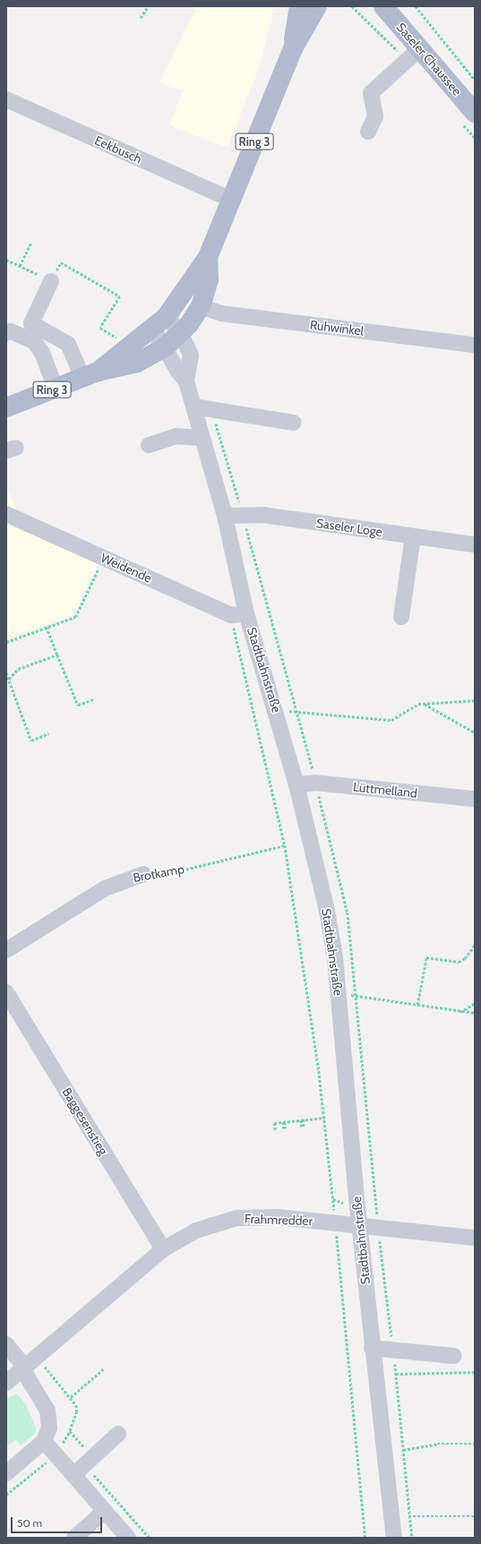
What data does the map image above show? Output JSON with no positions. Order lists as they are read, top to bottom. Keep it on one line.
{"streets":{"main road":["Saseler Chaussee","Ring 3"],"street":["Eekbusch","Ruhwinkel","Saseler Loge","Weidende","Stadtbahnstraße","Lüttmelland","Brotkamp","Baggesenstieg","Frahmredder"]},"crossings":[["Ring 3","Eekbusch"],["Ring 3","Ruhwinkel"],["Ring 3","Stadtbahnstraße"],["Saseler Loge","Stadtbahnstraße"],["Weidende","Stadtbahnstraße"],["Stadtbahnstraße","Lüttmelland"],["Stadtbahnstraße","Frahmredder"],["Baggesenstieg","Frahmredder"]],"scale_bar":"50 m"}
